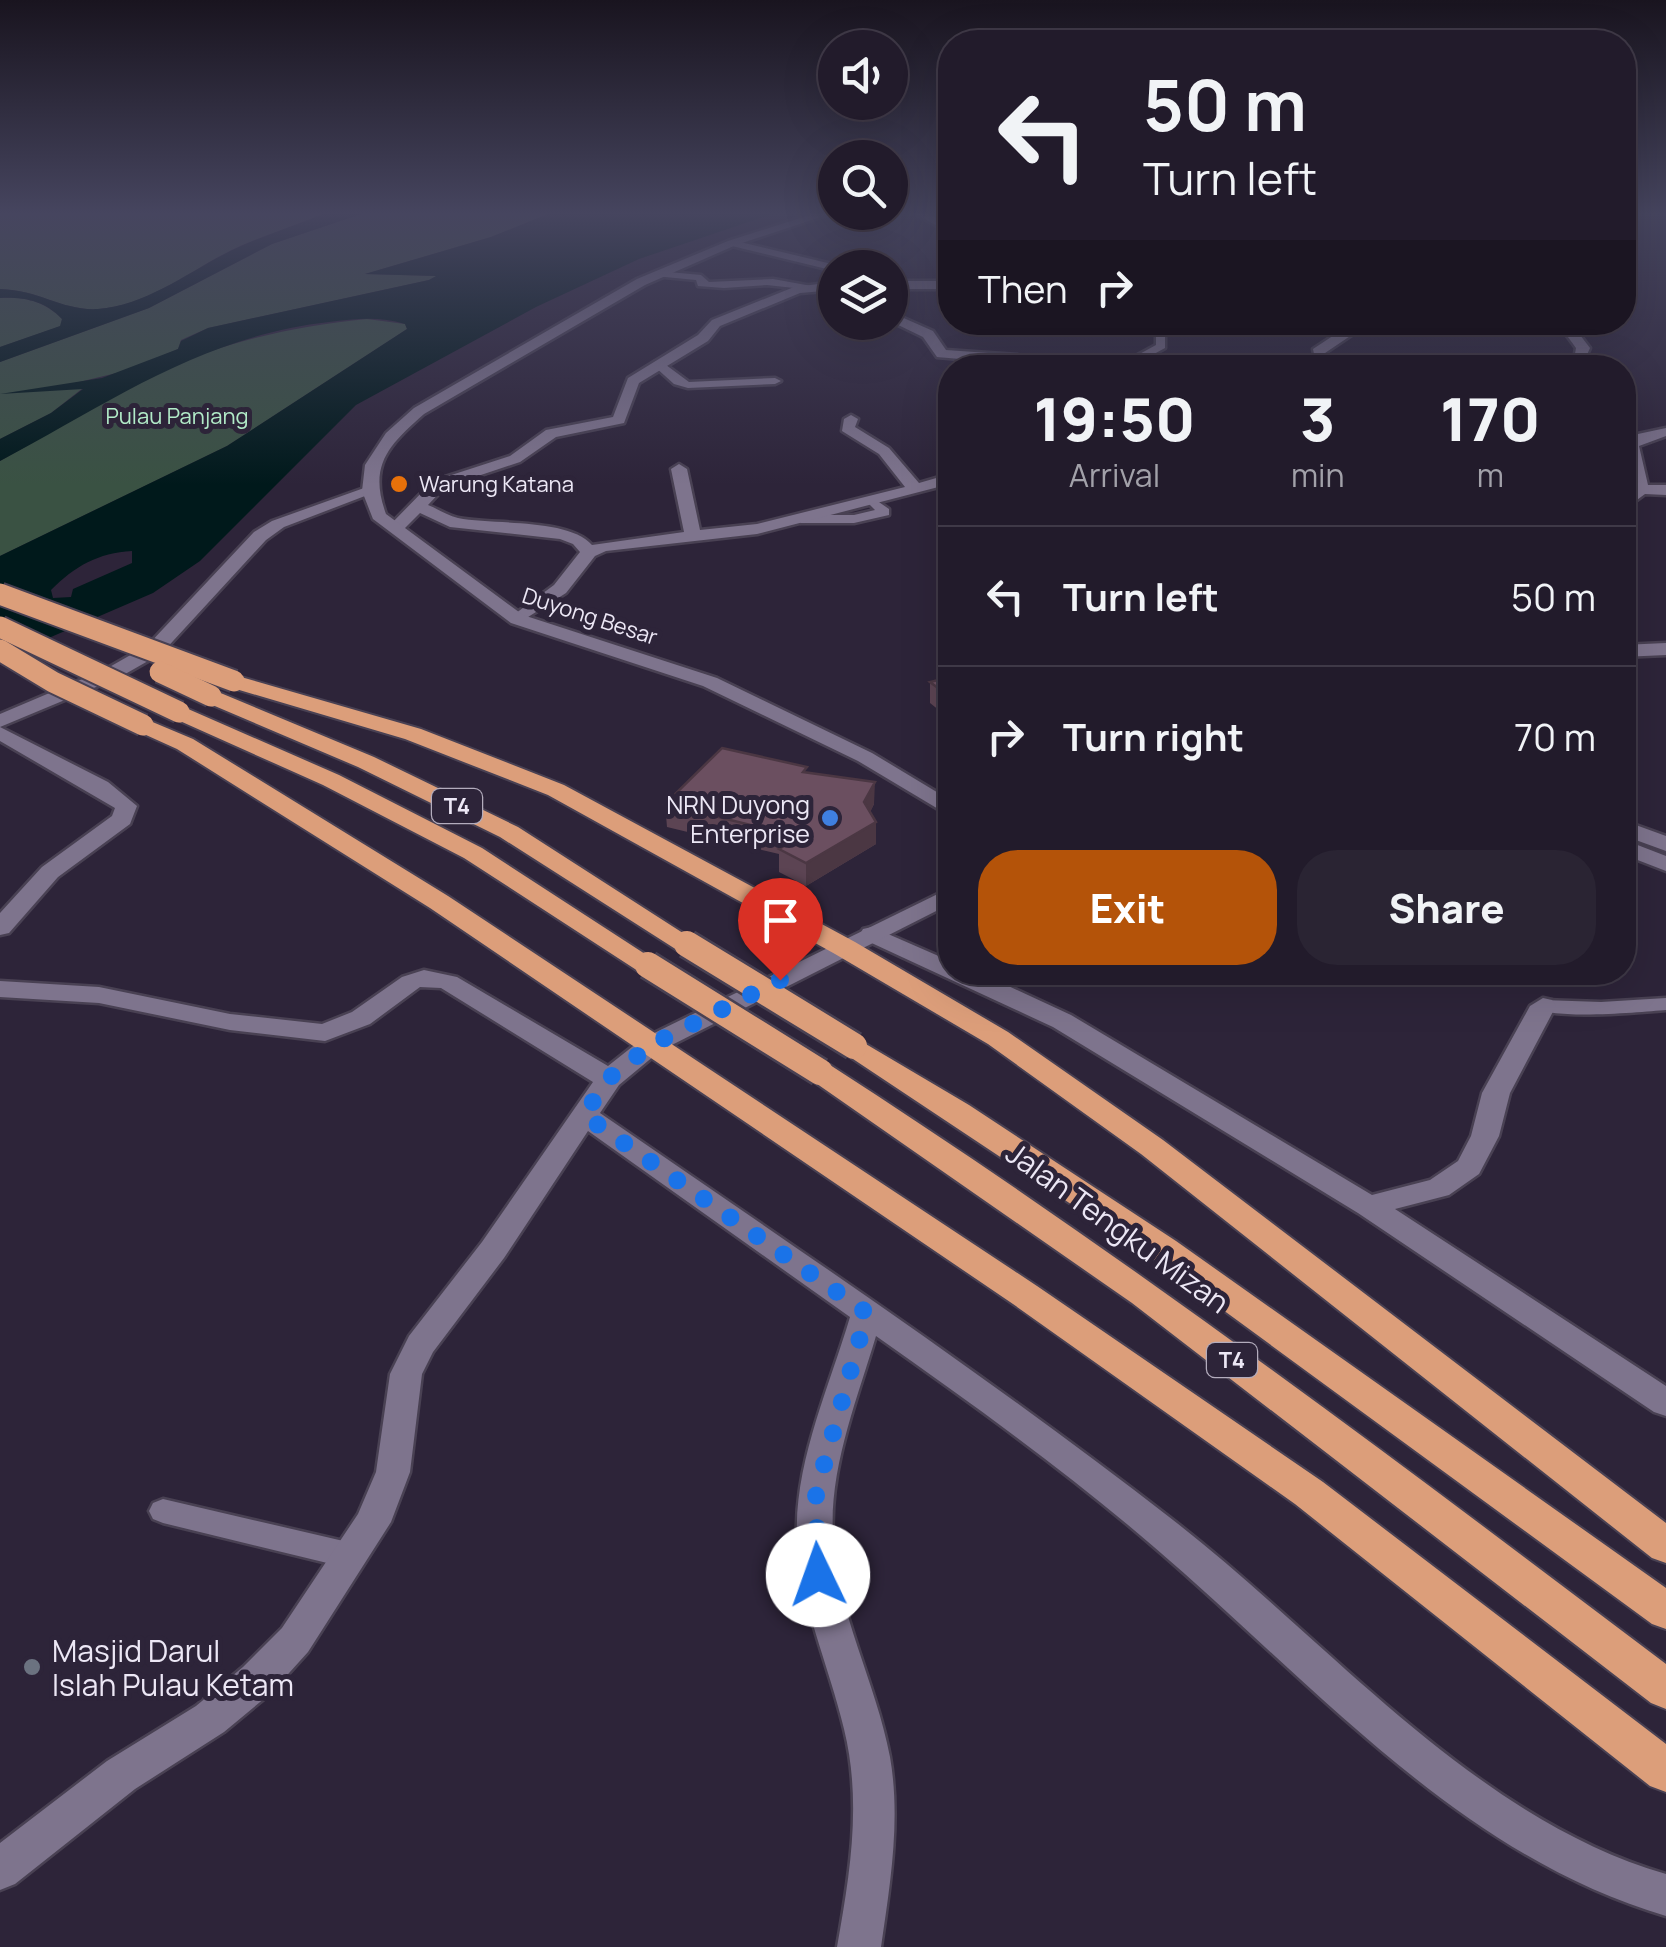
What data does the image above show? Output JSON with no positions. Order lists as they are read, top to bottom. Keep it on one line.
{"streets":{"highway":["T4","Jalan Tengku Mizan"],"street":["Duyong Besar"]},"crossings":[["T4","Jalan Tengku Mizan"]],"parks":["Pulau Panjang"],"places":["Warung Katana","NRN Duyong Enterprise","Masjid Darul Islah Pulau Ketam"],"page":{"turn":["50 m","Turn left"],"then":"Then","eta":["19:50","Arrival","3","min","170","m"],"list":[{"name":"Turn left","value":"50 m"},{"name":"Turn right","value":"70 m"}],"buttons":["Exit","Share"]}}
